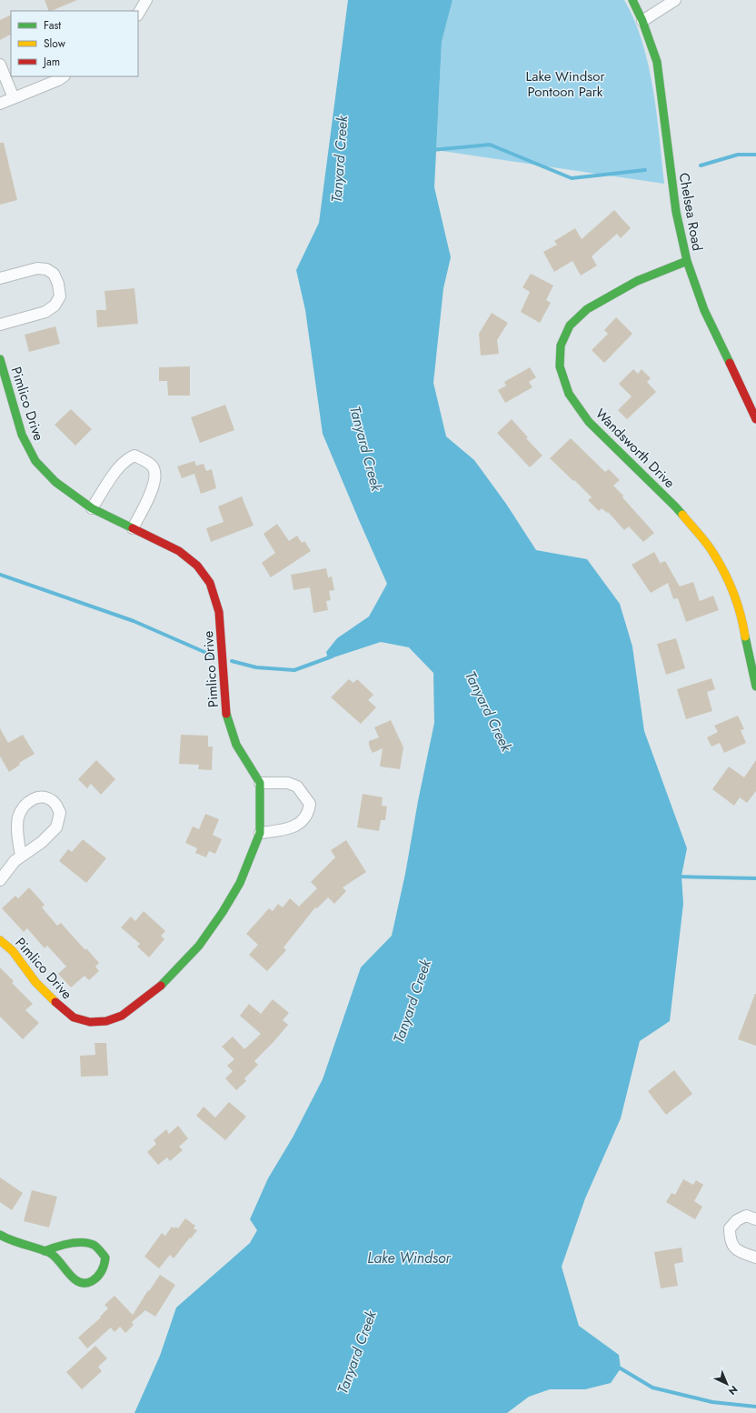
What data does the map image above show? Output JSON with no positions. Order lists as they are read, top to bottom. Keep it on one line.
{"streets":{"street":["Chelsea Road","Pimlico Drive","Wandsworth Drive"]},"crossings":[["Chelsea Road","Wandsworth Drive"]],"water":["Tanyard Creek","Lake Windsor"],"parks":["Lake Windsor Pontoon Park"],"legend":["Fast","Slow","Jam"],"north":"bottom right"}
